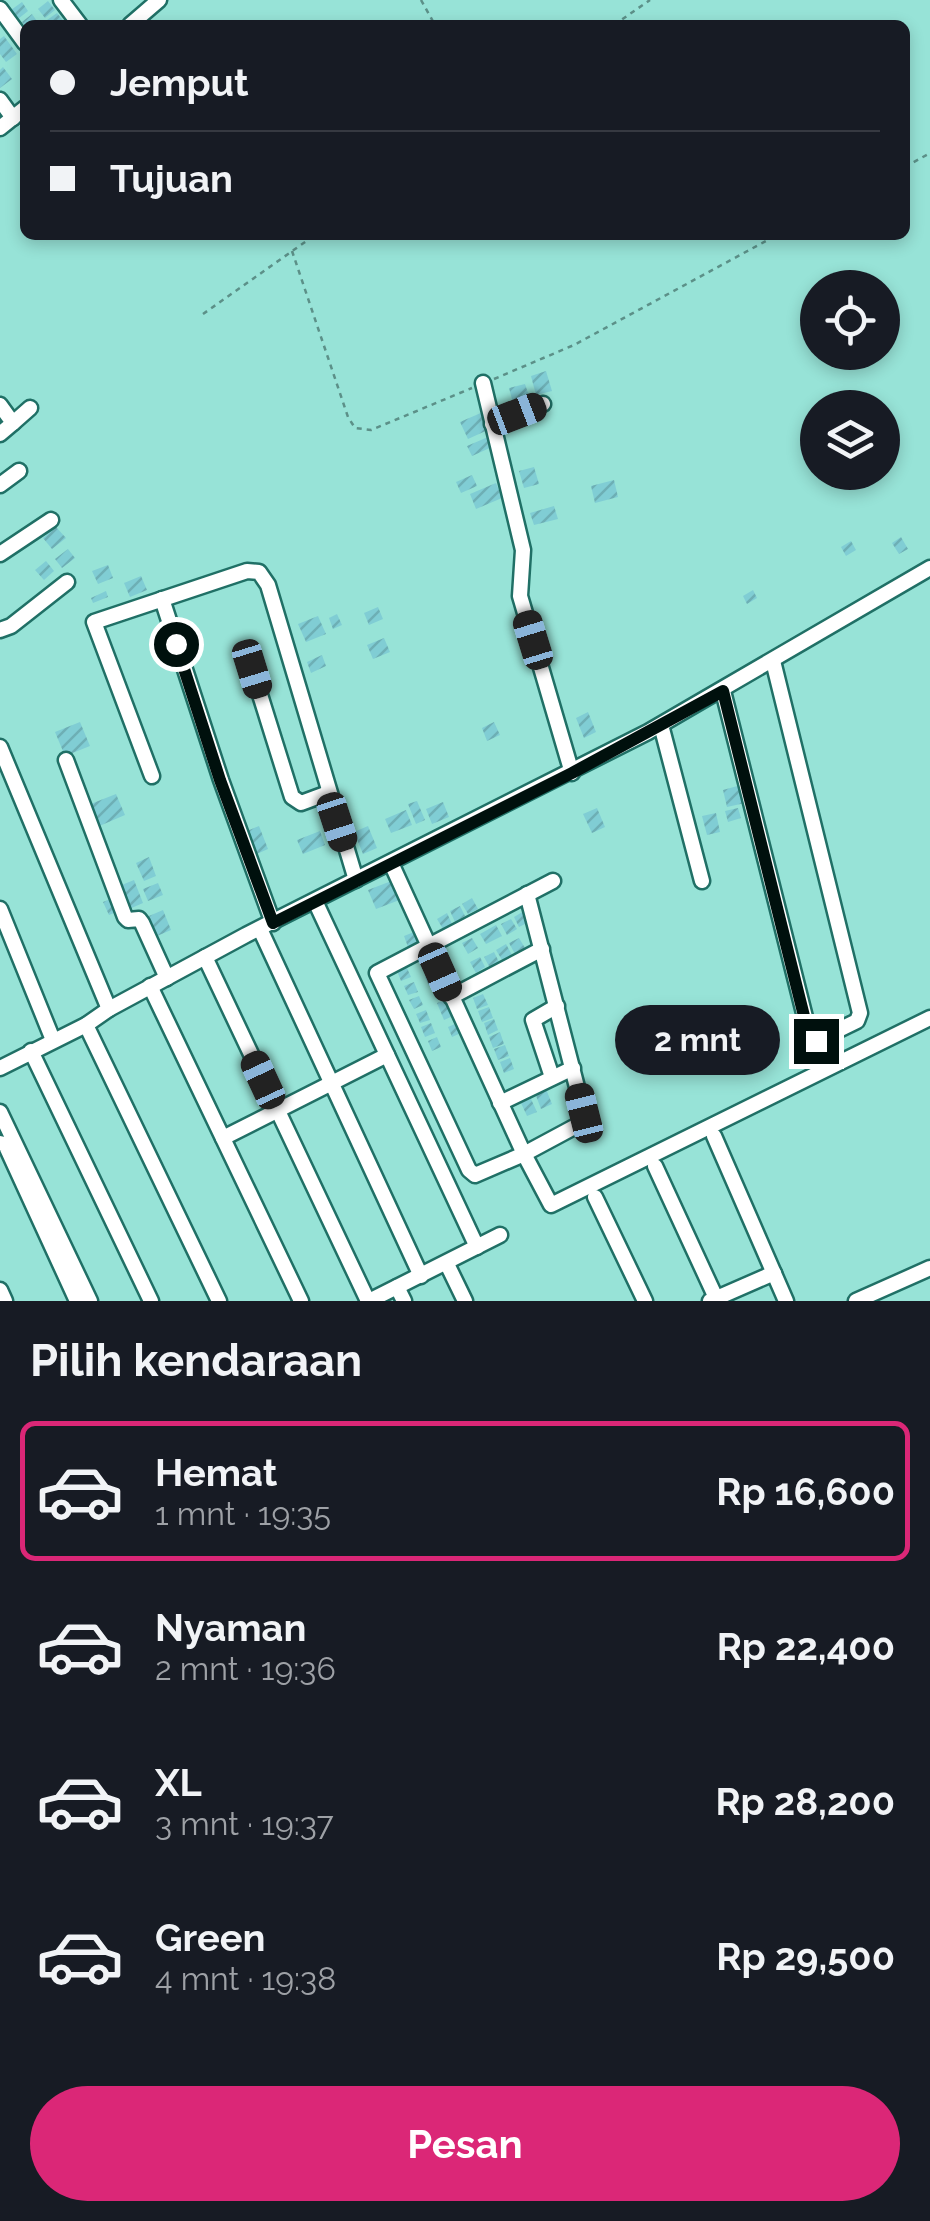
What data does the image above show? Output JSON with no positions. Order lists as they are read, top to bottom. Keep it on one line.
{"page":{"banner":["Jemput","Tujuan"],"bubble":"2 mnt","heading":"Pilih kendaraan","list":[{"name":"Hemat","note":"1 mnt · 19:35","value":"Rp 16,600"},{"name":"Nyaman","note":"2 mnt · 19:36","value":"Rp 22,400"},{"name":"XL","note":"3 mnt · 19:37","value":"Rp 28,200"},{"name":"Green","note":"4 mnt · 19:38","value":"Rp 29,500"}],"buttons":"Pesan"}}
